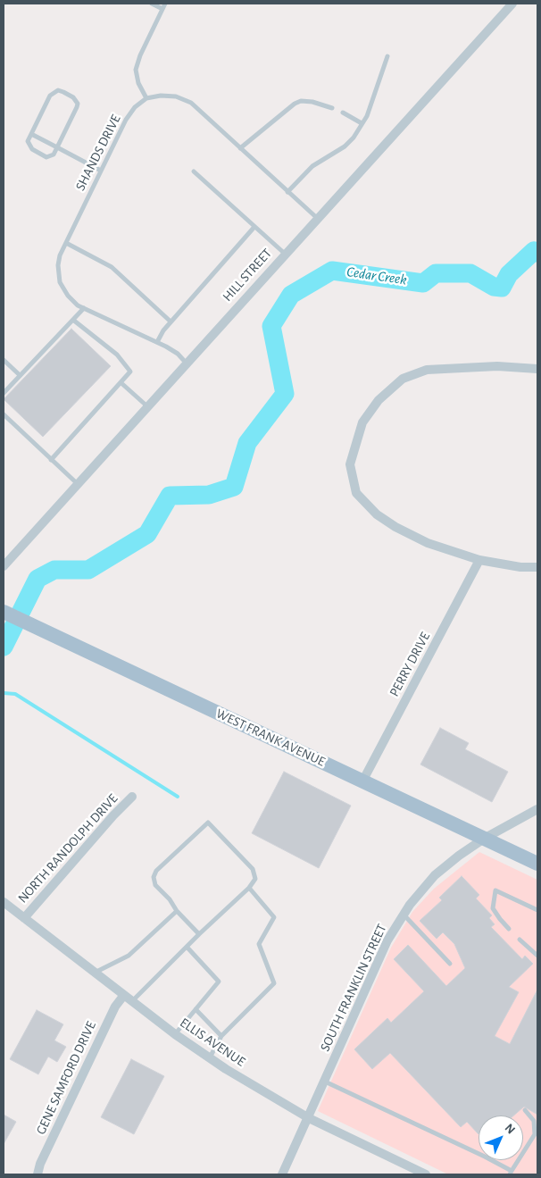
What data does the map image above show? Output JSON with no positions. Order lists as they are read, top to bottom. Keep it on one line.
{"streets":{"main road":["WEST FRANK AVENUE"],"street":["HILL STREET","PERRY DRIVE","NORTH RANDOLPH DRIVE","SOUTH FRANKLIN STREET","ELLIS AVENUE","GENE SAMFORD DRIVE"],"lane":["SHANDS DRIVE"]},"crossings":[["SHANDS DRIVE","HILL STREET"],["PERRY DRIVE","WEST FRANK AVENUE"],["WEST FRANK AVENUE","SOUTH FRANKLIN STREET"],["NORTH RANDOLPH DRIVE","ELLIS AVENUE"],["SOUTH FRANKLIN STREET","ELLIS AVENUE"],["ELLIS AVENUE","GENE SAMFORD DRIVE"]],"water":["Cedar Creek"],"north":"top right"}
